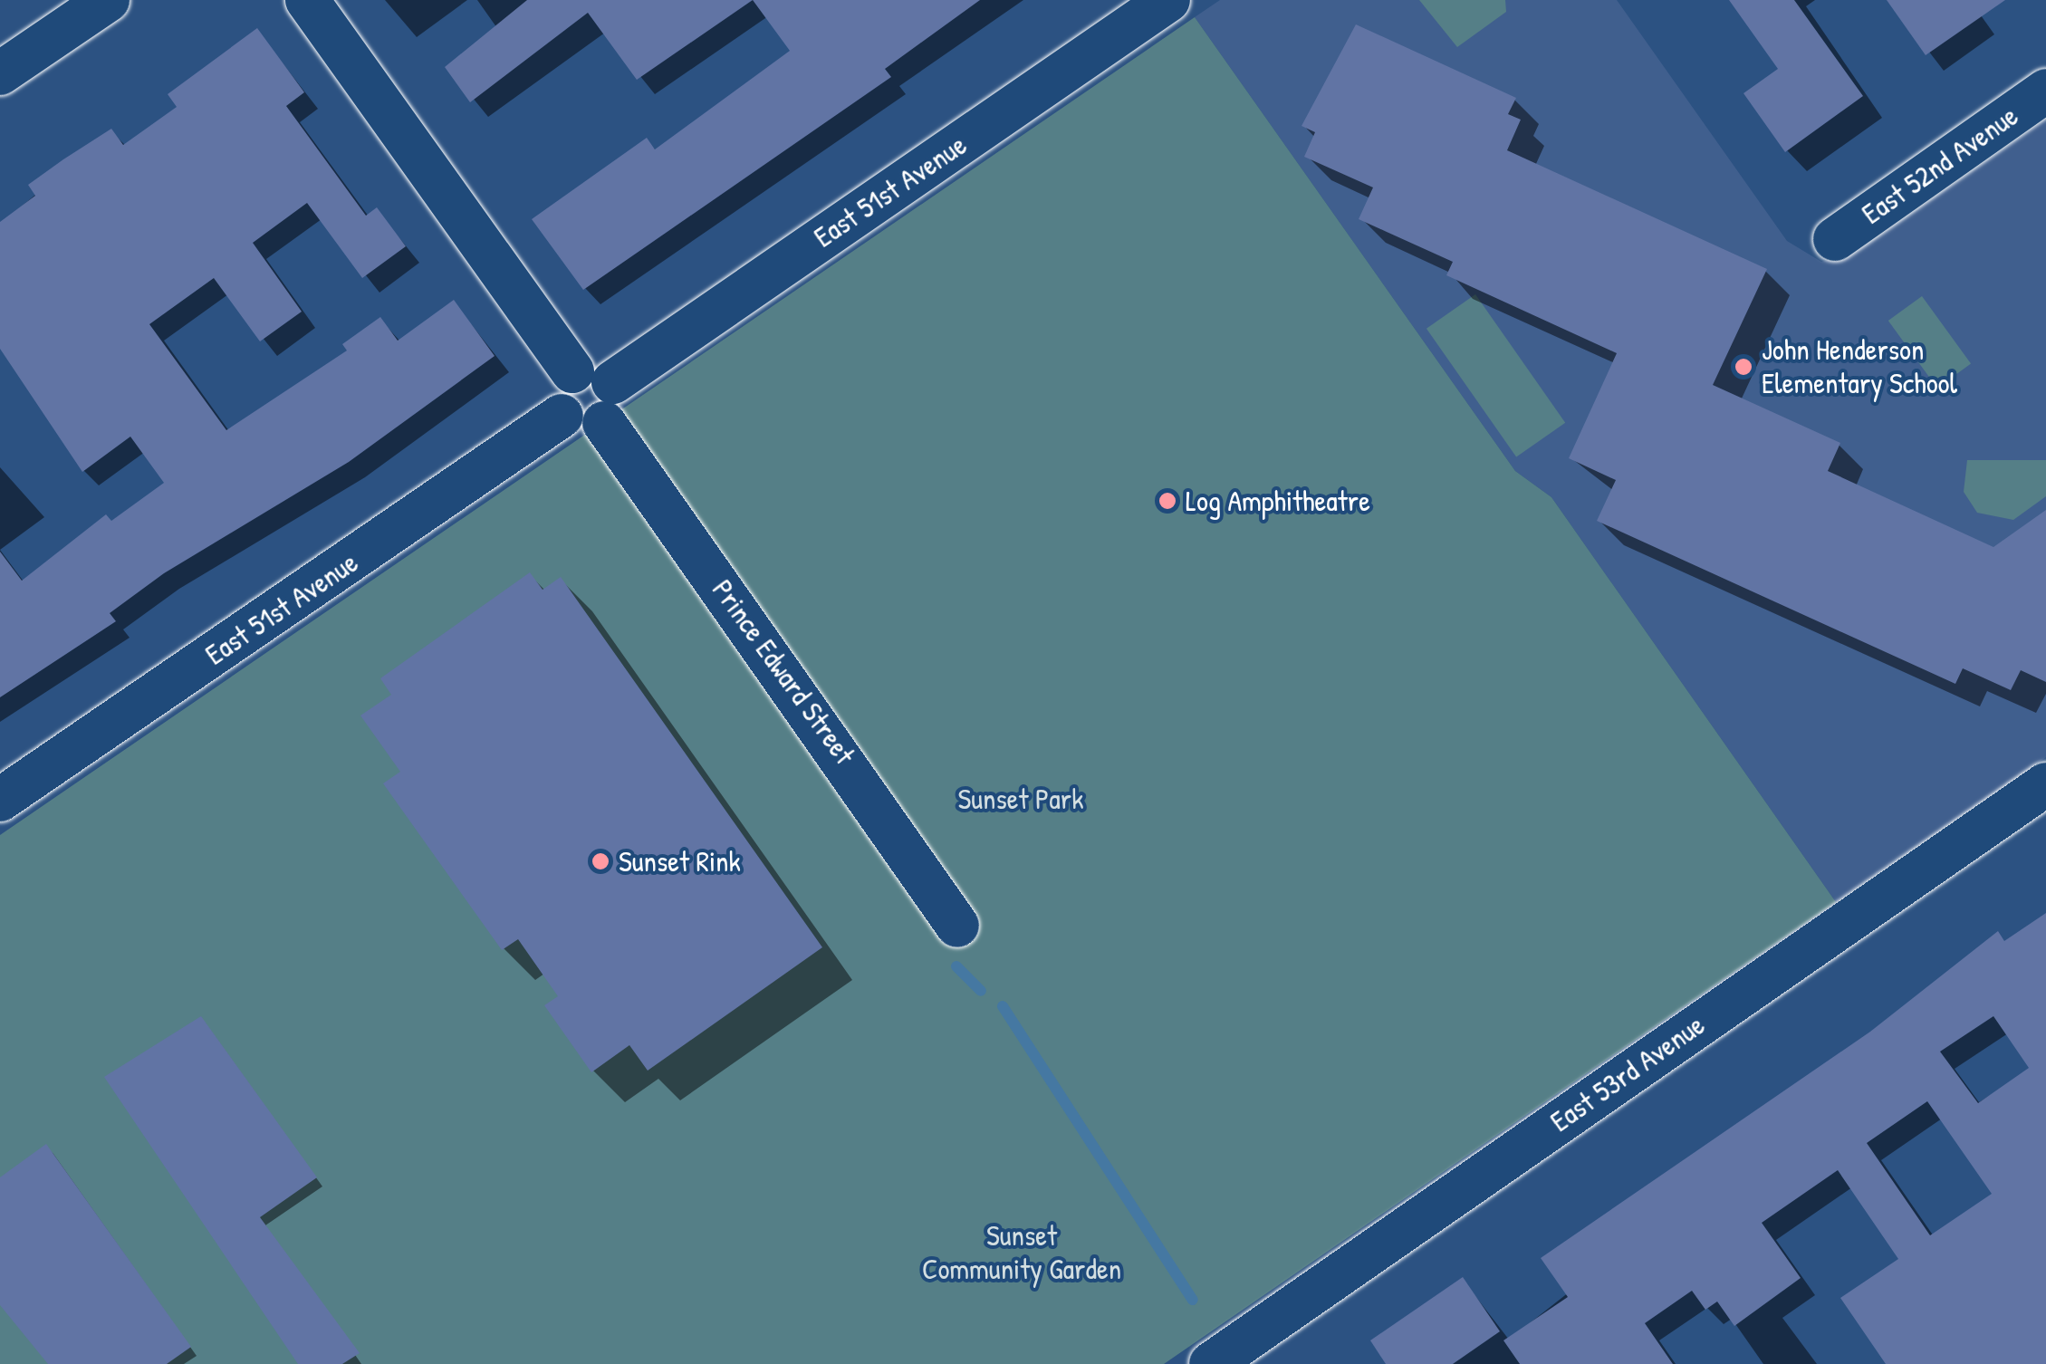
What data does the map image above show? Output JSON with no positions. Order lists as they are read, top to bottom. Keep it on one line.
{"streets":{"street":["East 52nd Avenue","East 51st Avenue","Prince Edward Street","East 53rd Avenue"]},"crossings":[["East 51st Avenue","Prince Edward Street"]],"parks":["Sunset Park","Sunset Community Garden"],"places":["John Henderson Elementary School","Log Amphitheatre","Sunset Rink"]}
